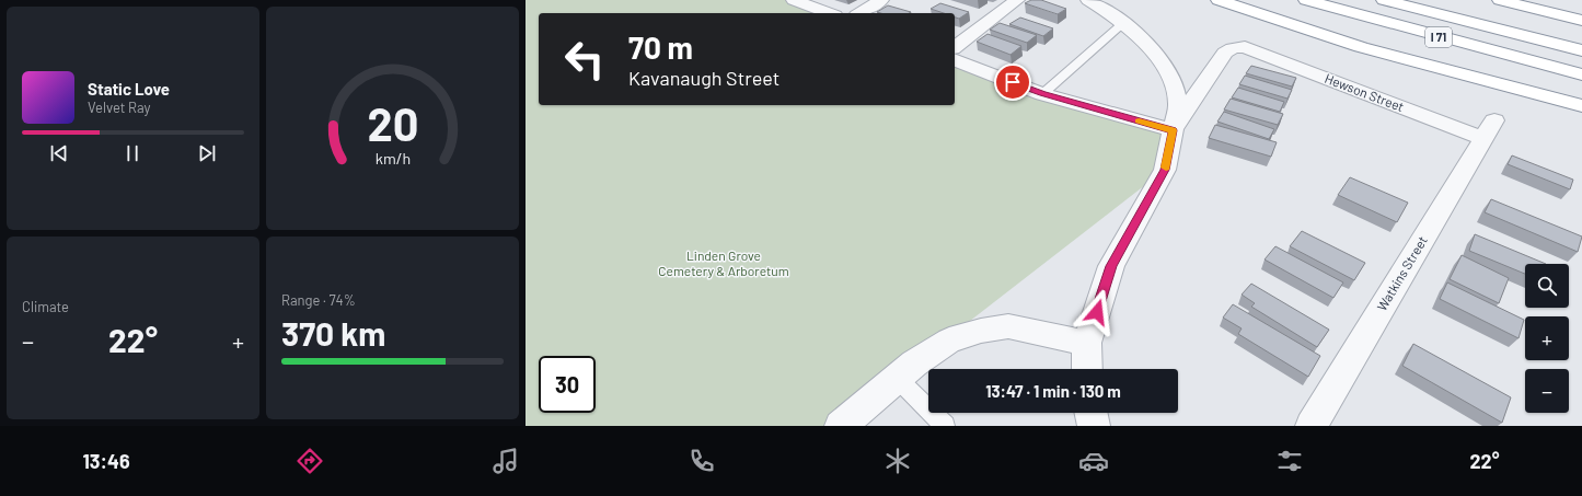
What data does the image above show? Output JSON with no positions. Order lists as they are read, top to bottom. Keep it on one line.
{"streets":{"highway":["I 71"],"street":["Hewson Street","Watkins Street"]},"crossings":[["Hewson Street","Watkins Street"]],"parks":["Linden Grove Cemetery & Arboretum"],"page":{"turn":["70 m","Kavanaugh Street"],"song":["Static Love","Velvet Ray"],"tile":["Climate",["Range · 74%","370 km"]],"map_buttons":["+","−"],"heat":["−","22°","+"],"limit":"30","trip":"13:47 · 1 min · 130 m","tabs":["13:46","22°"],"gauge":["20","km/h"]}}
